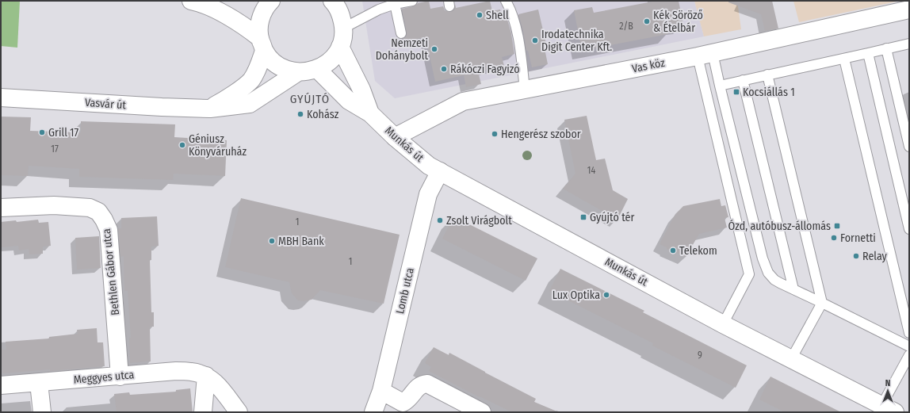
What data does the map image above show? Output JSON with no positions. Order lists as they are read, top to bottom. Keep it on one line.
{"streets":{"street":["Vas köz","Vasvár út","Munkás út","Bethlen Gábor utca","Lomb utca","Meggyes utca"]},"crossings":[["Vas köz","Munkás út"],["Munkás út","Lomb utca"],["Bethlen Gábor utca","Meggyes utca"]],"districts":["GYÚJTÓ"],"places":{"other":["Shell","Kék Söröző & Ételbár","Irodatechnika Digit Center Kft.","Nemzeti Dohánybolt","Rákóczi Fagyizó","Kohász","Grill 17","Hengerész szobor","Géniusz Könyváruház","Zsolt Virágbolt","Fornetti","MBH Bank","Telekom","Relay","Lux Optika"],"transit":["Kocsiállás 1","Gyújtó tér","Ózd, autóbusz-állomás"]},"house_numbers":["2/B","17","14","1","1","9"],"north":"top"}
